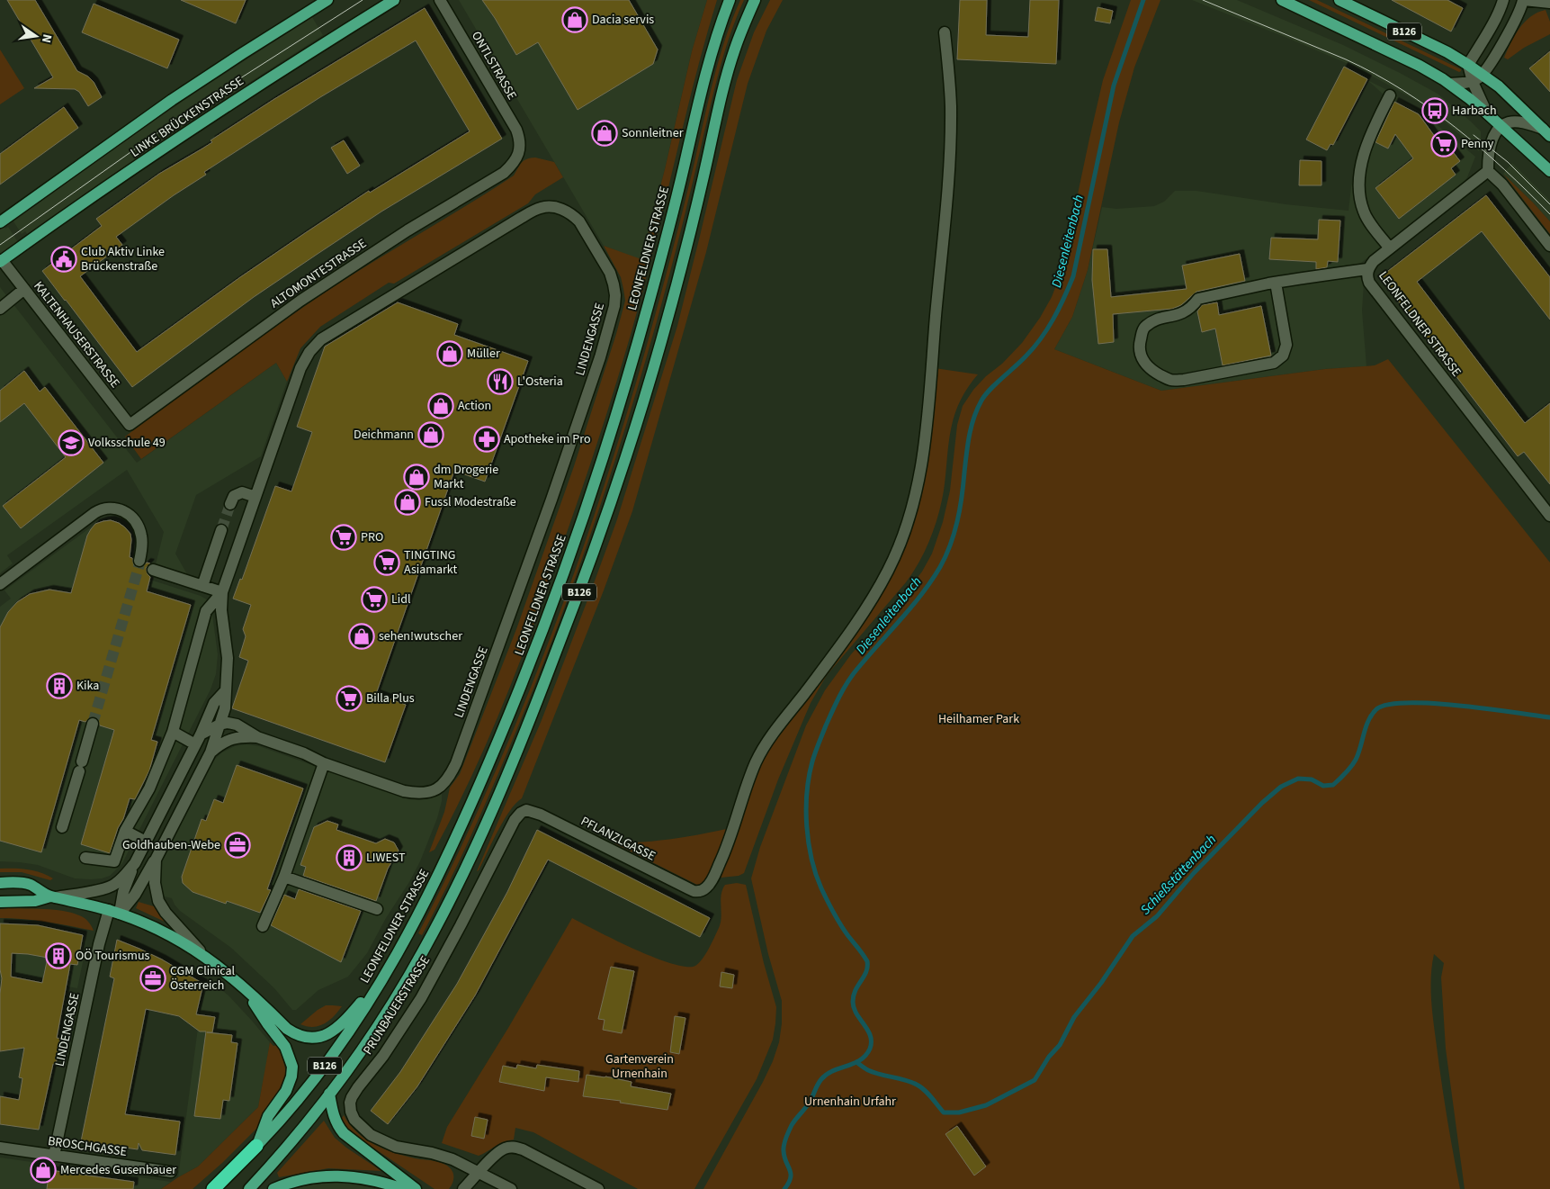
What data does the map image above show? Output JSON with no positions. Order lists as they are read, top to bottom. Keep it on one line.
{"streets":{"main road":["B126","LINKE BRÜCKENSTRASSE","LEONFELDNER STRASSE"],"street":["ONTLSTRASSE","ALTOMONTESTRASSE","KALTENHAUSERSTRASSE","LINDENGASSE","PFLANZLGASSE","PRUNBAUERSTRASSE","BROSCHGASSE"]},"crossings":[["ONTLSTRASSE","ALTOMONTESTRASSE"],["LINKE BRÜCKENSTRASSE","KALTENHAUSERSTRASSE"],["ALTOMONTESTRASSE","KALTENHAUSERSTRASSE"],["LINDENGASSE","BROSCHGASSE"],["PFLANZLGASSE","PRUNBAUERSTRASSE"]],"water":["Diesenleitenbach","Schießstättenbach"],"parks":["Heilhamer Park","Gartenverein Urnenhain","Urnenhain Urfahr"],"places":{"shop":["Dacia servis","Sonnleitner","Müller","Action","Deichmann","dm Drogerie Markt","Fussl Modestraße","sehen!wutscher","Mercedes Gusenbauer"],"bus stop":["Harbach"],"supermarket":["Penny","PRO","TINGTING Asiamarkt","Lidl","Billa Plus"],"public building":["Club Aktiv Linke Brückenstraße"],"restaurant":["L'Osteria"],"pharmacy":["Apotheke im Pro"],"school or university":["Volksschule 49"],"building":["Kika","LIWEST","OÖ Tourismus"],"office":["Goldhauben-Webe","CGM Clinical Österreich"]},"north":"right"}
